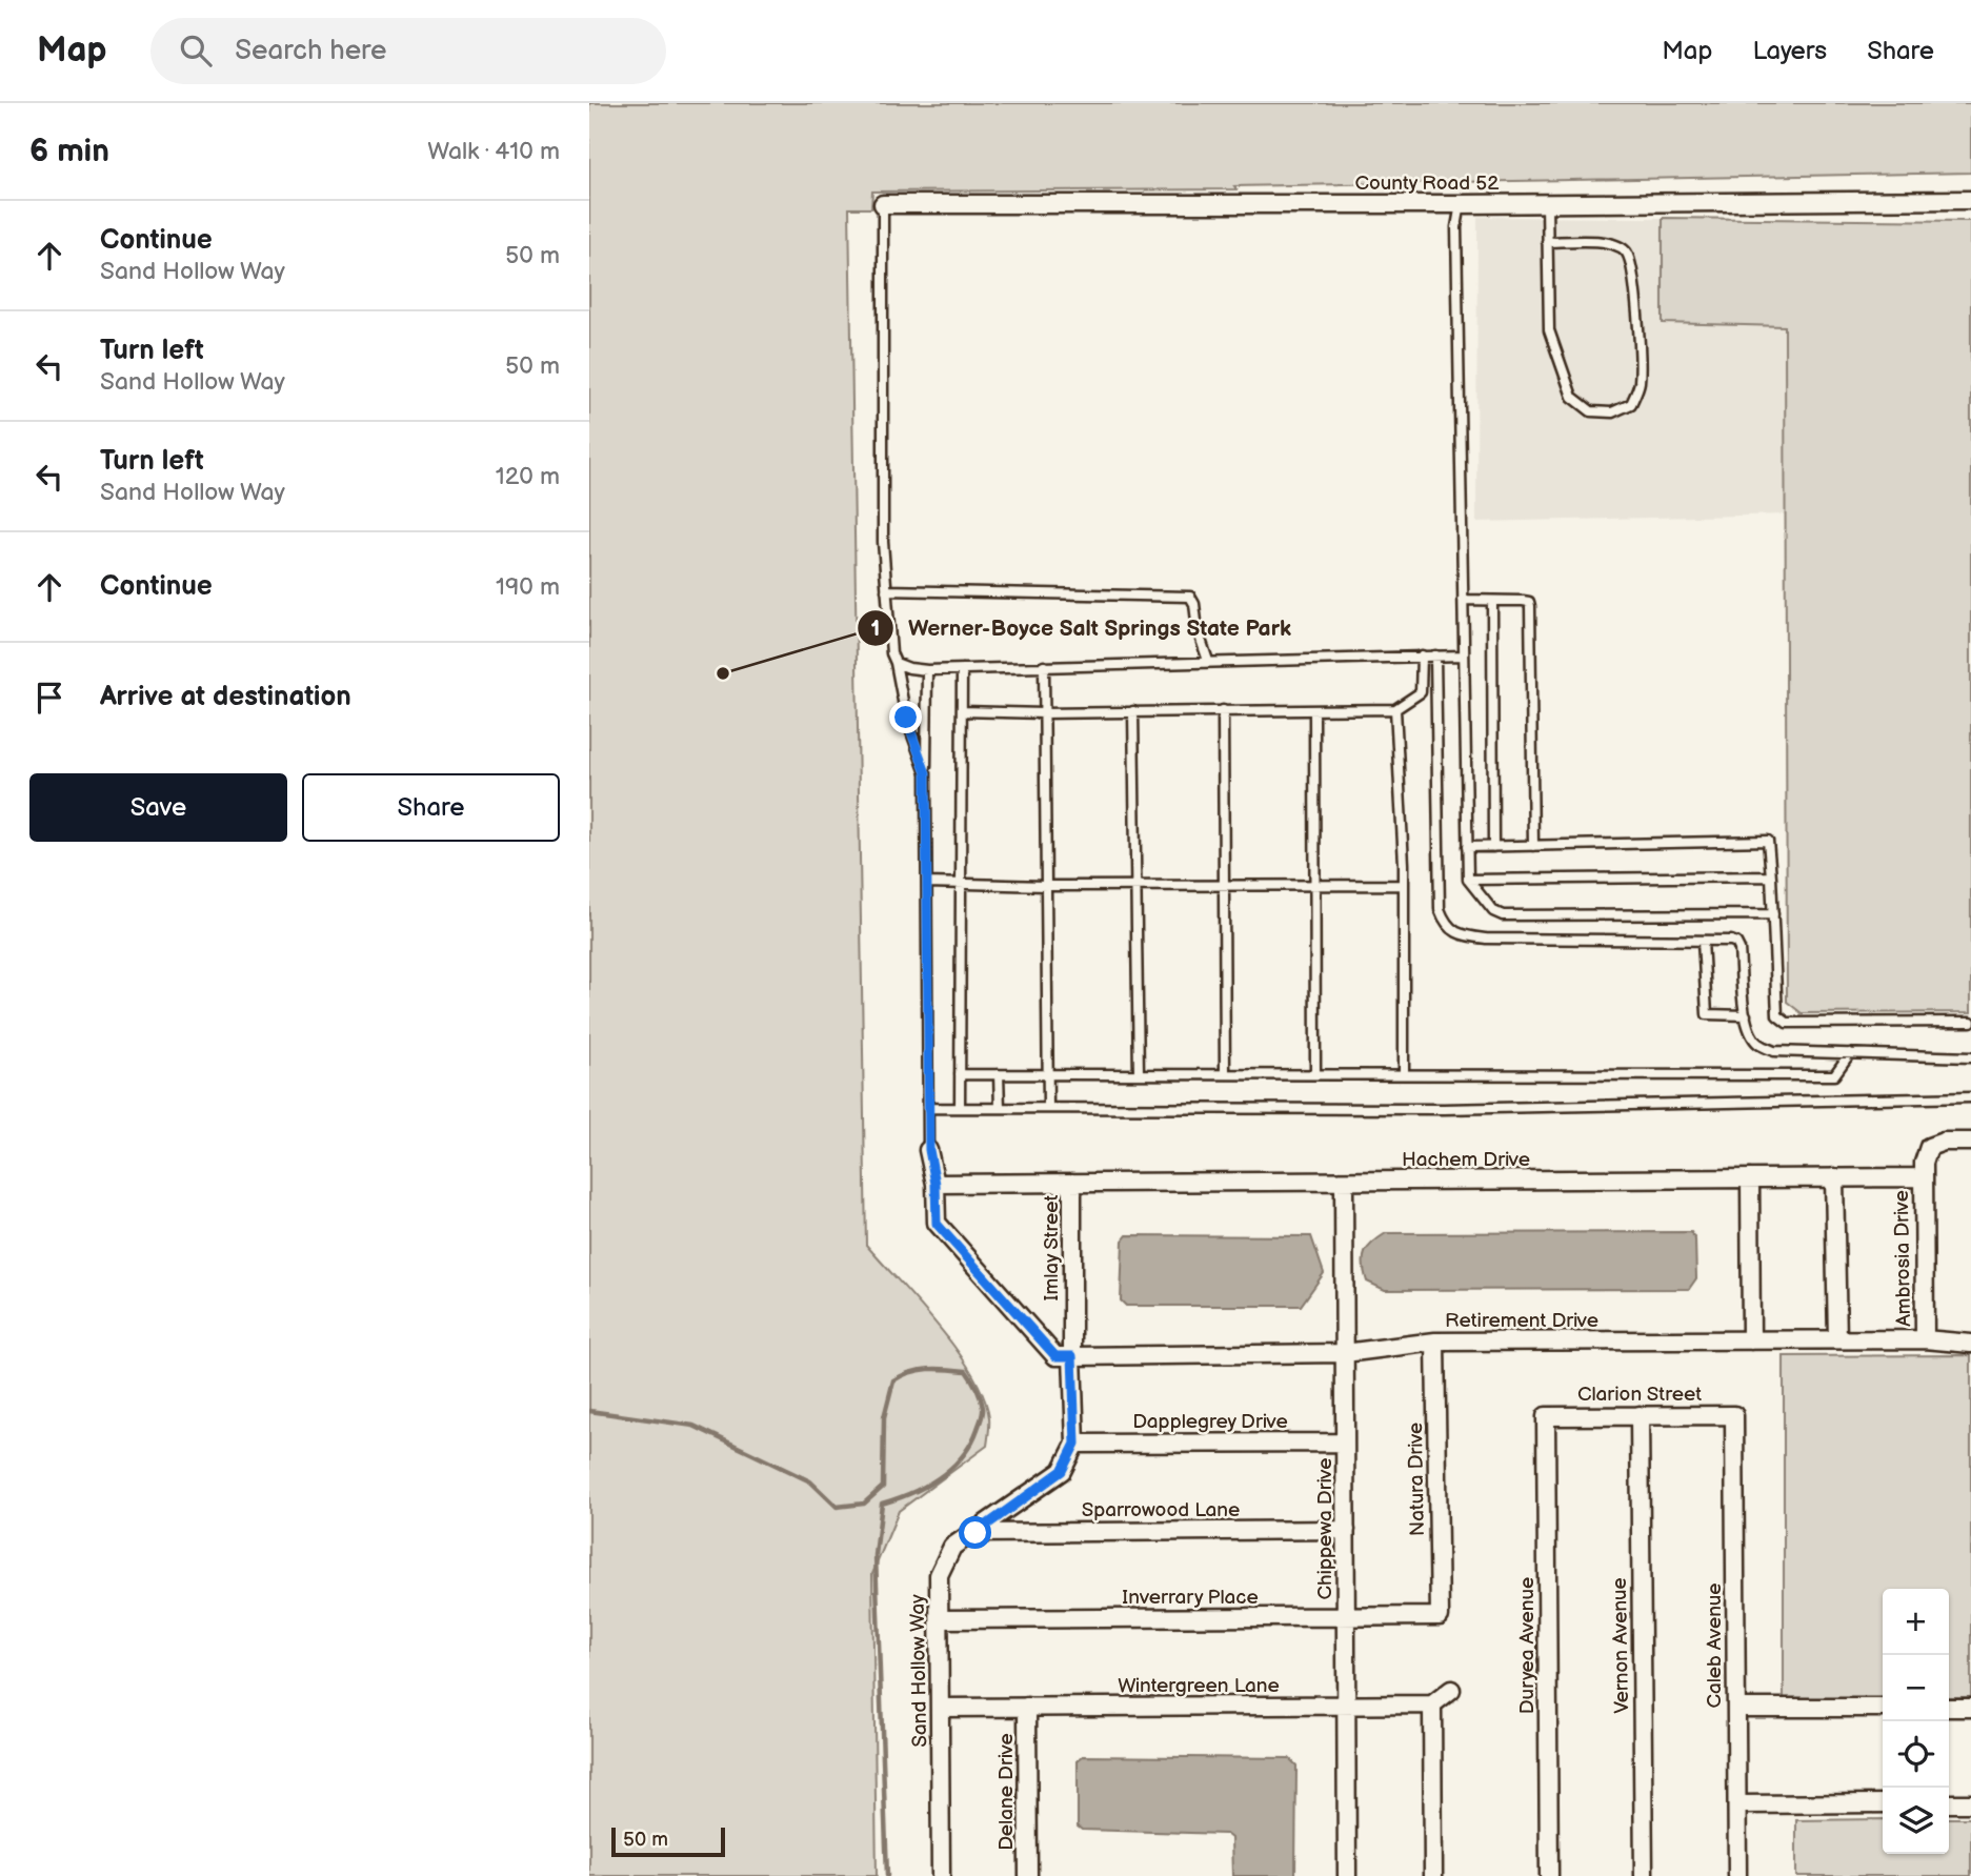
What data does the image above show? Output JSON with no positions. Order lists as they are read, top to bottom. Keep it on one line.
{"streets":{"street":["County Road 52","Hachem Drive","Imlay Street","Ambrosia Drive","Retirement Drive","Clarion Street","Dapplegrey Drive","Natura Drive","Sparrowood Lane","Chippewa Drive","Inverrary Place","Duryea Avenue","Vernon Avenue","Caleb Avenue","Sand Hollow Way","Wintergreen Lane","Delane Drive"]},"crossings":[["Hachem Drive","Imlay Street"],["Hachem Drive","Ambrosia Drive"],["Hachem Drive","Chippewa Drive"],["Imlay Street","Retirement Drive"],["Ambrosia Drive","Retirement Drive"],["Retirement Drive","Natura Drive"],["Retirement Drive","Chippewa Drive"],["Clarion Street","Duryea Avenue"],["Clarion Street","Vernon Avenue"],["Clarion Street","Caleb Avenue"],["Dapplegrey Drive","Chippewa Drive"],["Dapplegrey Drive","Sand Hollow Way"],["Natura Drive","Inverrary Place"],["Sparrowood Lane","Chippewa Drive"],["Sparrowood Lane","Sand Hollow Way"],["Chippewa Drive","Inverrary Place"],["Chippewa Drive","Wintergreen Lane"],["Inverrary Place","Sand Hollow Way"],["Sand Hollow Way","Wintergreen Lane"],["Wintergreen Lane","Delane Drive"]],"places":["Werner-Boyce Salt Springs State Park"],"scale_bar":"50 m","page":{"header":"Map","search":"Search here","nav":["Map","Layers","Share"],"heading":["6 min","Walk · 410 m"],"list":[["Continue","Sand Hollow Way","50 m"],["Turn left","Sand Hollow Way","50 m"],["Turn left","Sand Hollow Way","120 m"],["Continue","190 m"],"Arrive at destination"],"buttons":["Save","Share"],"map_buttons":["+","−"],"scale":"50 m"}}
